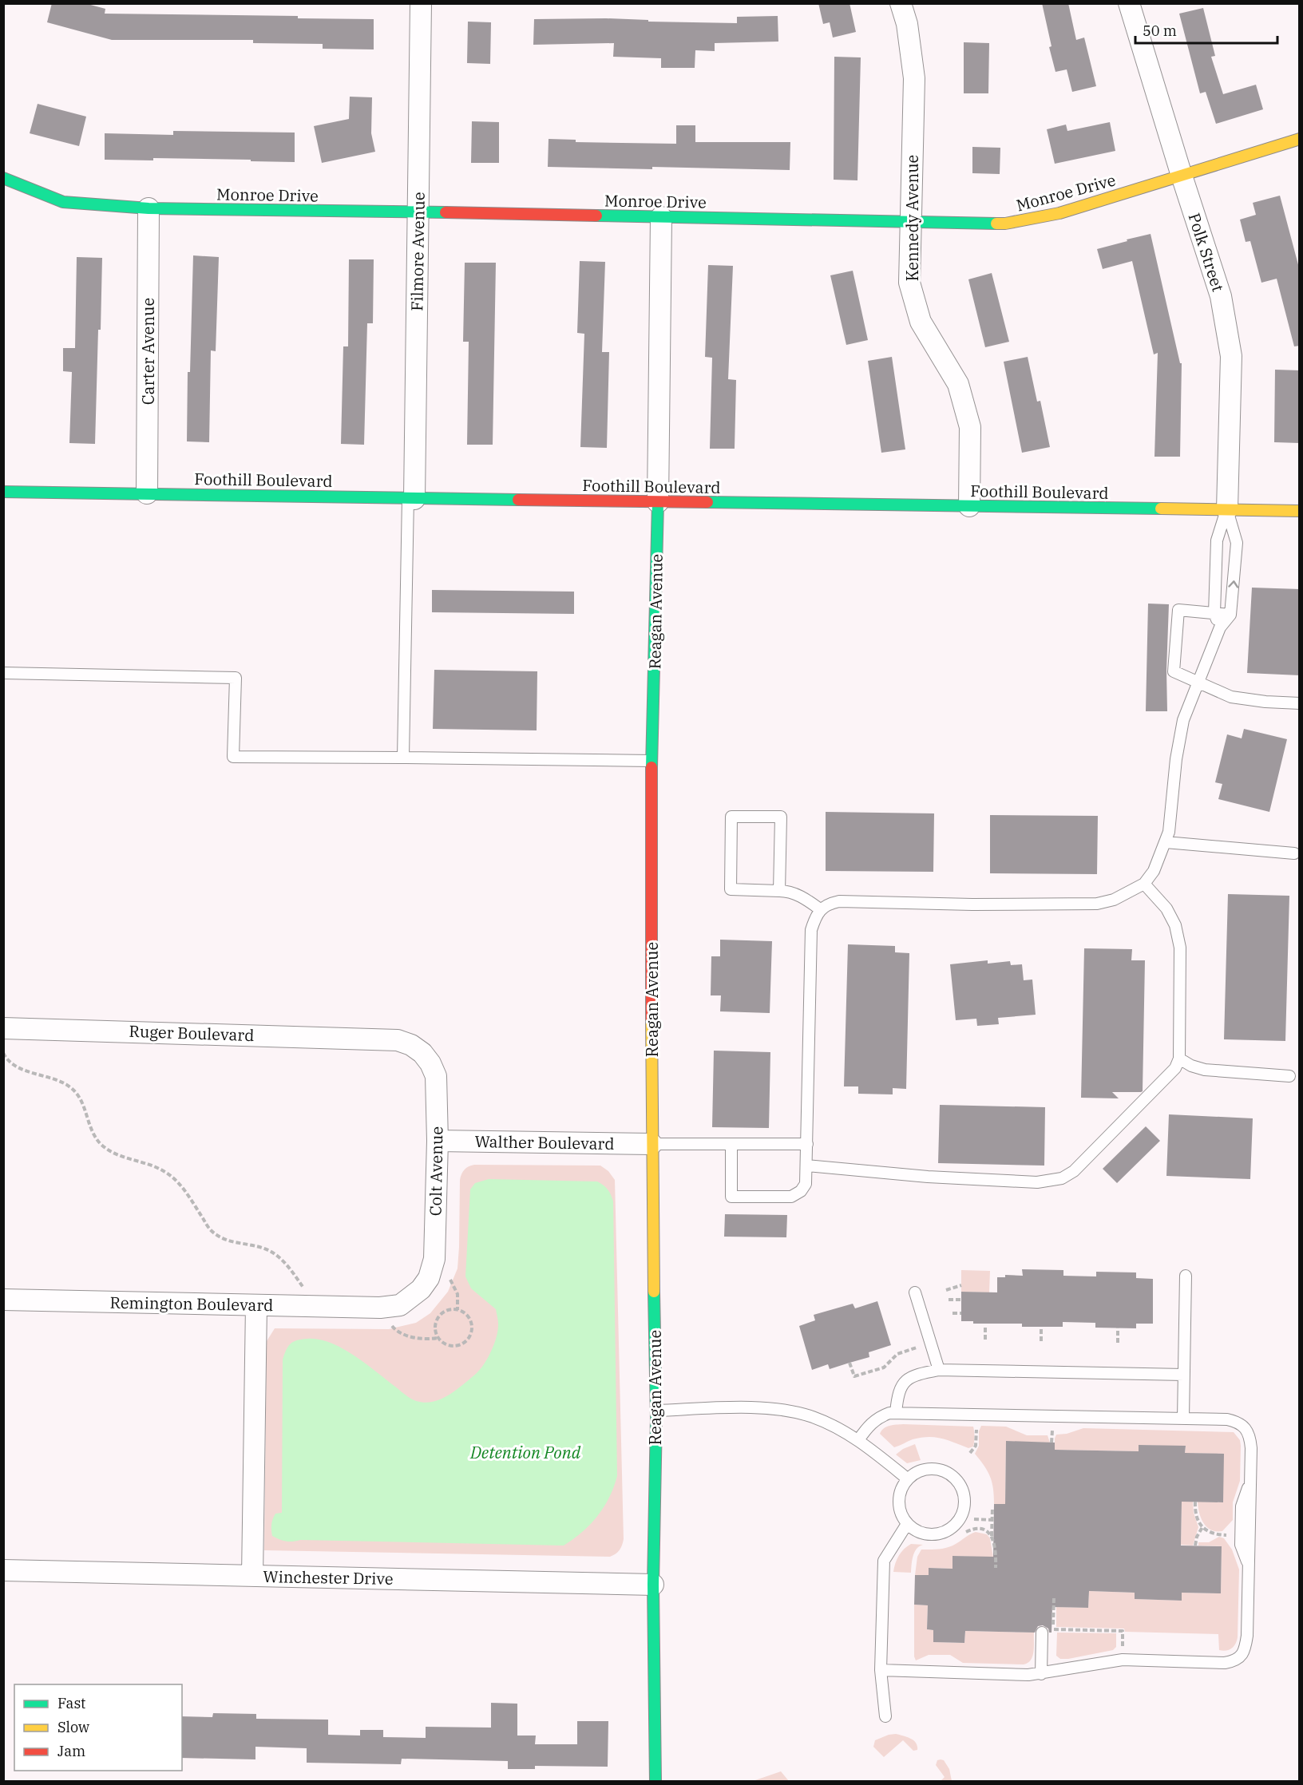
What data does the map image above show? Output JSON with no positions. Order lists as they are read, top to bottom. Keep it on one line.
{"streets":{"street":["Monroe Drive","Kennedy Avenue","Filmore Avenue","Polk Street","Carter Avenue","Foothill Boulevard","Reagan Avenue","Ruger Boulevard","Walther Boulevard","Colt Avenue","Remington Boulevard","Winchester Drive"]},"crossings":[["Monroe Drive","Kennedy Avenue"],["Monroe Drive","Filmore Avenue"],["Monroe Drive","Polk Street"],["Monroe Drive","Carter Avenue"],["Monroe Drive","Reagan Avenue"],["Kennedy Avenue","Foothill Boulevard"],["Filmore Avenue","Foothill Boulevard"],["Polk Street","Foothill Boulevard"],["Carter Avenue","Foothill Boulevard"],["Foothill Boulevard","Reagan Avenue"],["Reagan Avenue","Walther Boulevard"],["Reagan Avenue","Winchester Drive"],["Ruger Boulevard","Colt Avenue"],["Walther Boulevard","Colt Avenue"],["Colt Avenue","Remington Boulevard"]],"water":["Detention Pond"],"legend":["Fast","Slow","Jam"],"scale_bar":"50 m"}
